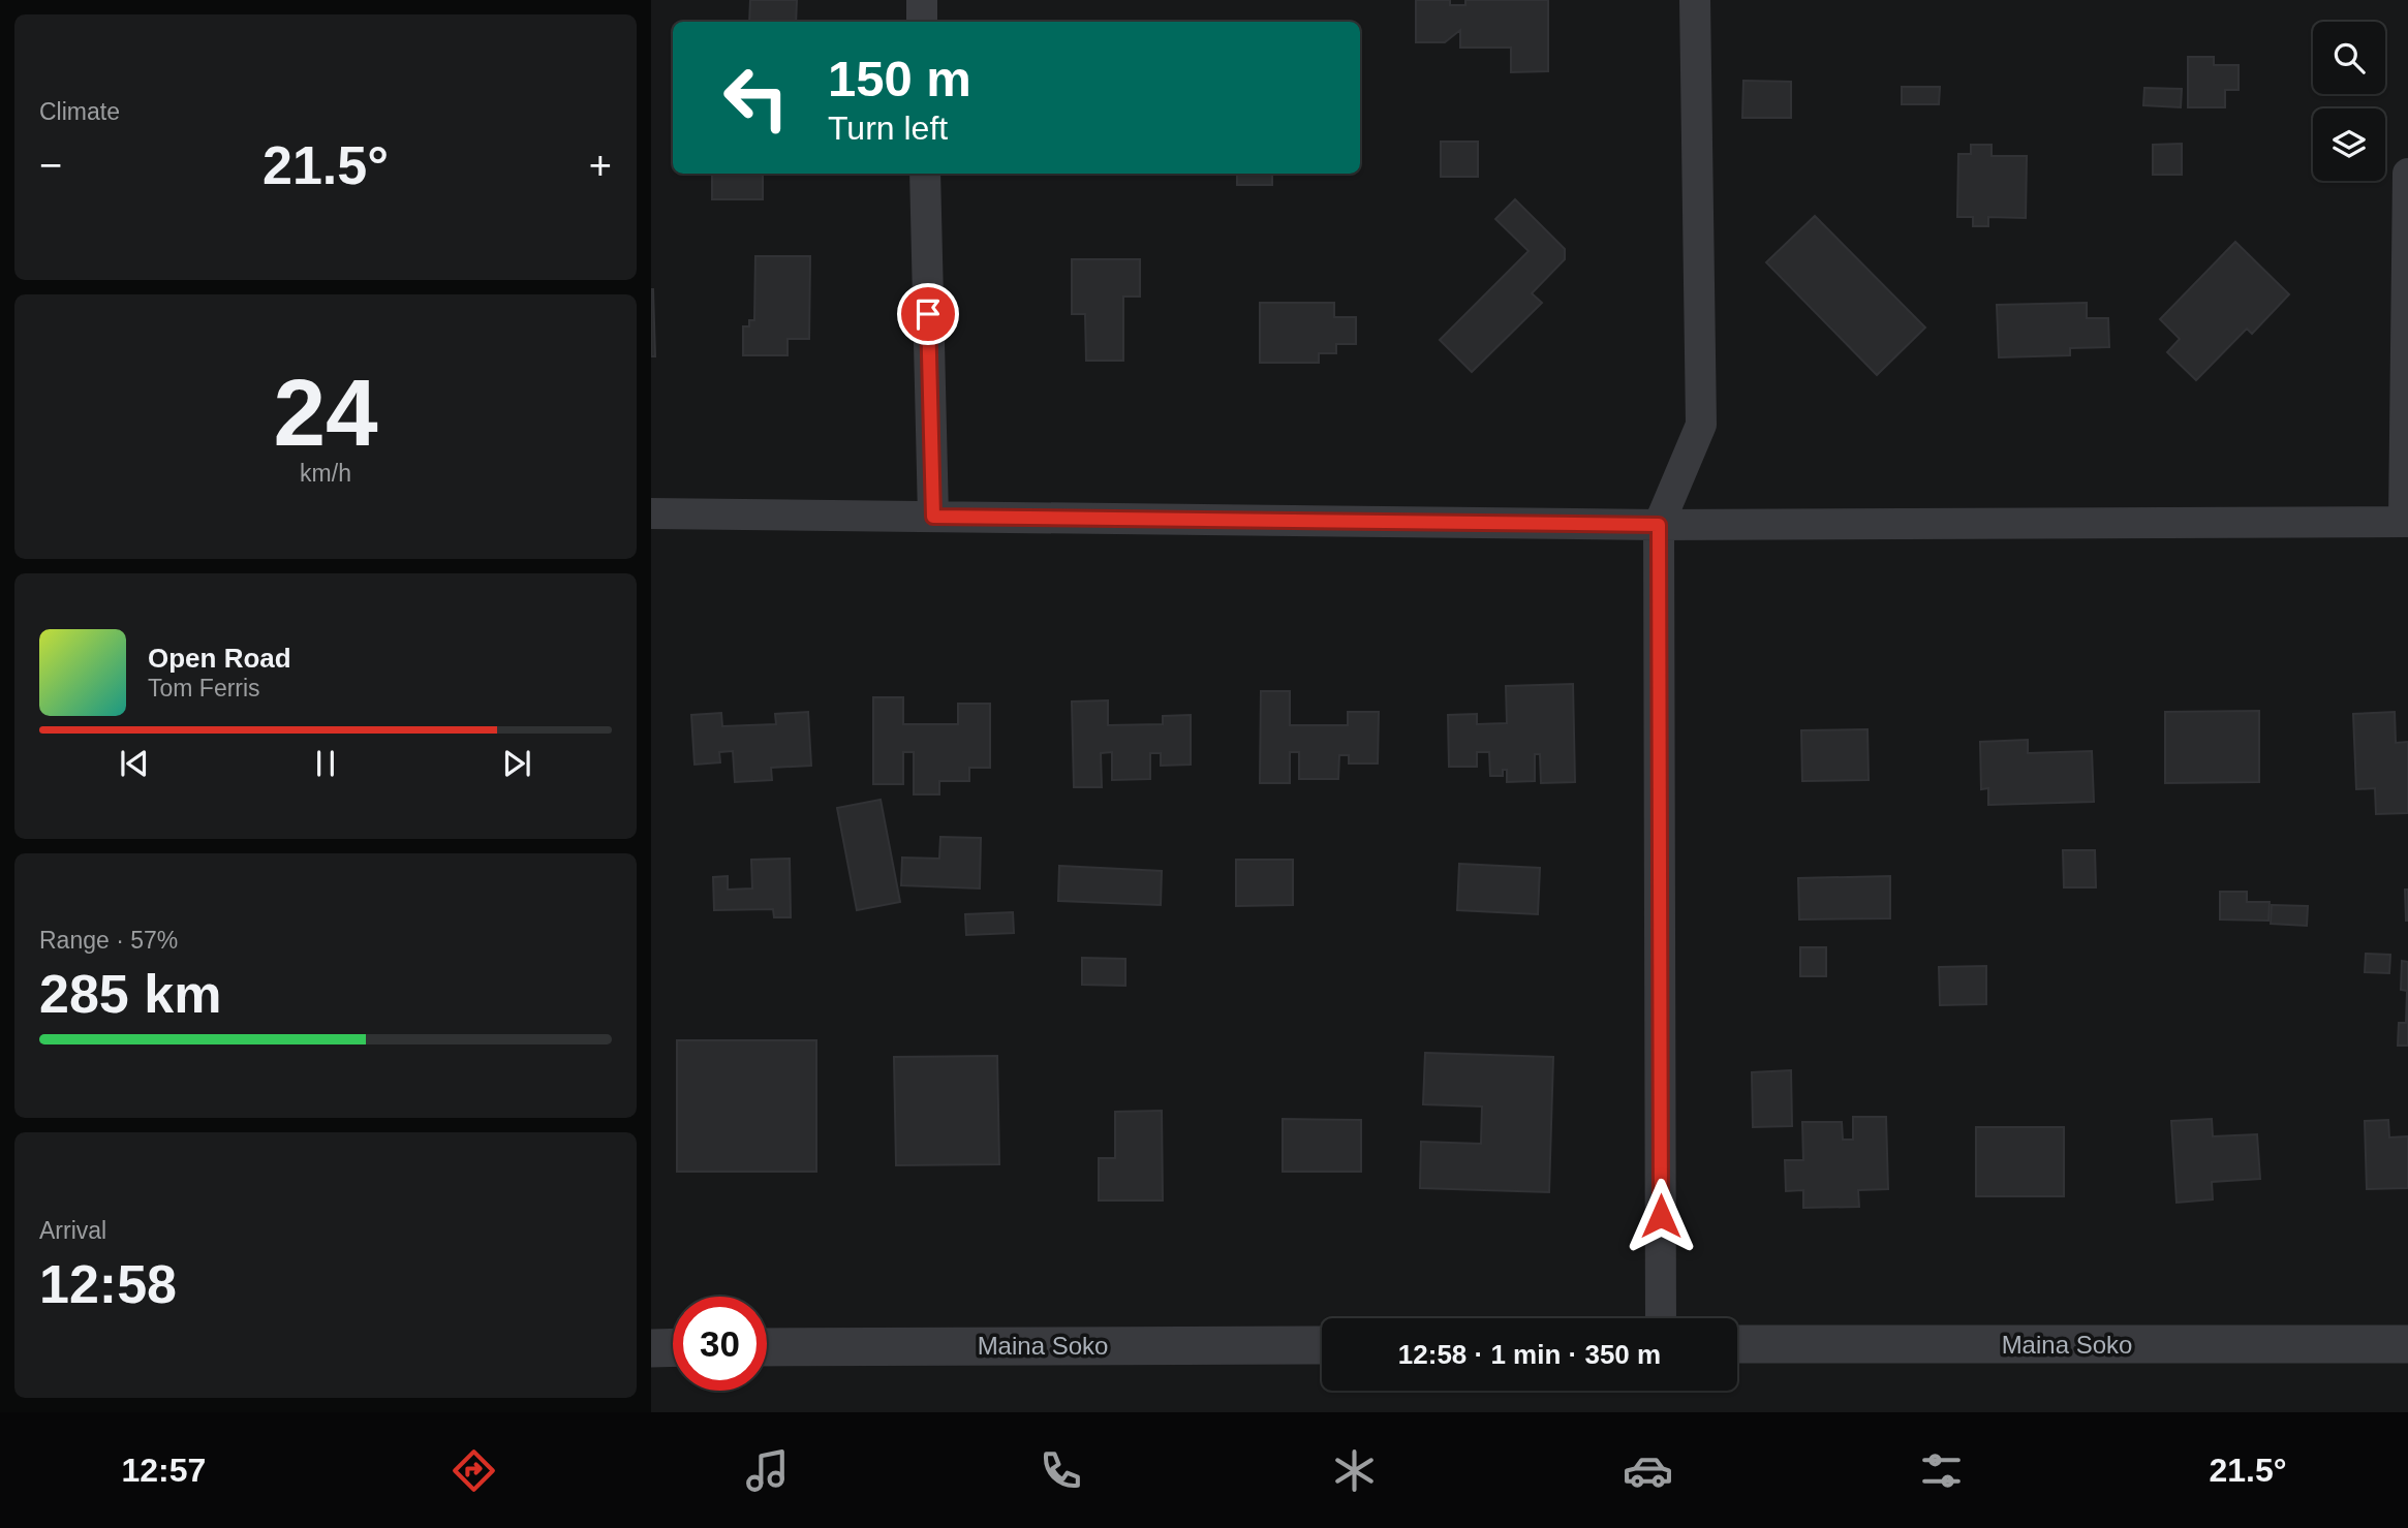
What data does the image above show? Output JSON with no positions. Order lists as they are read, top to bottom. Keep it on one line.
{"streets":{"street":["Maina Soko"]},"page":{"tile":["Climate",["24","km/h"],["Range · 57%","285 km"],["Arrival","12:58"]],"turn":["150 m","Turn left"],"heat":["−","21.5°","+"],"song":["Open Road","Tom Ferris"],"limit":"30","trip":"12:58 · 1 min · 350 m","tabs":["12:57","21.5°"]}}
